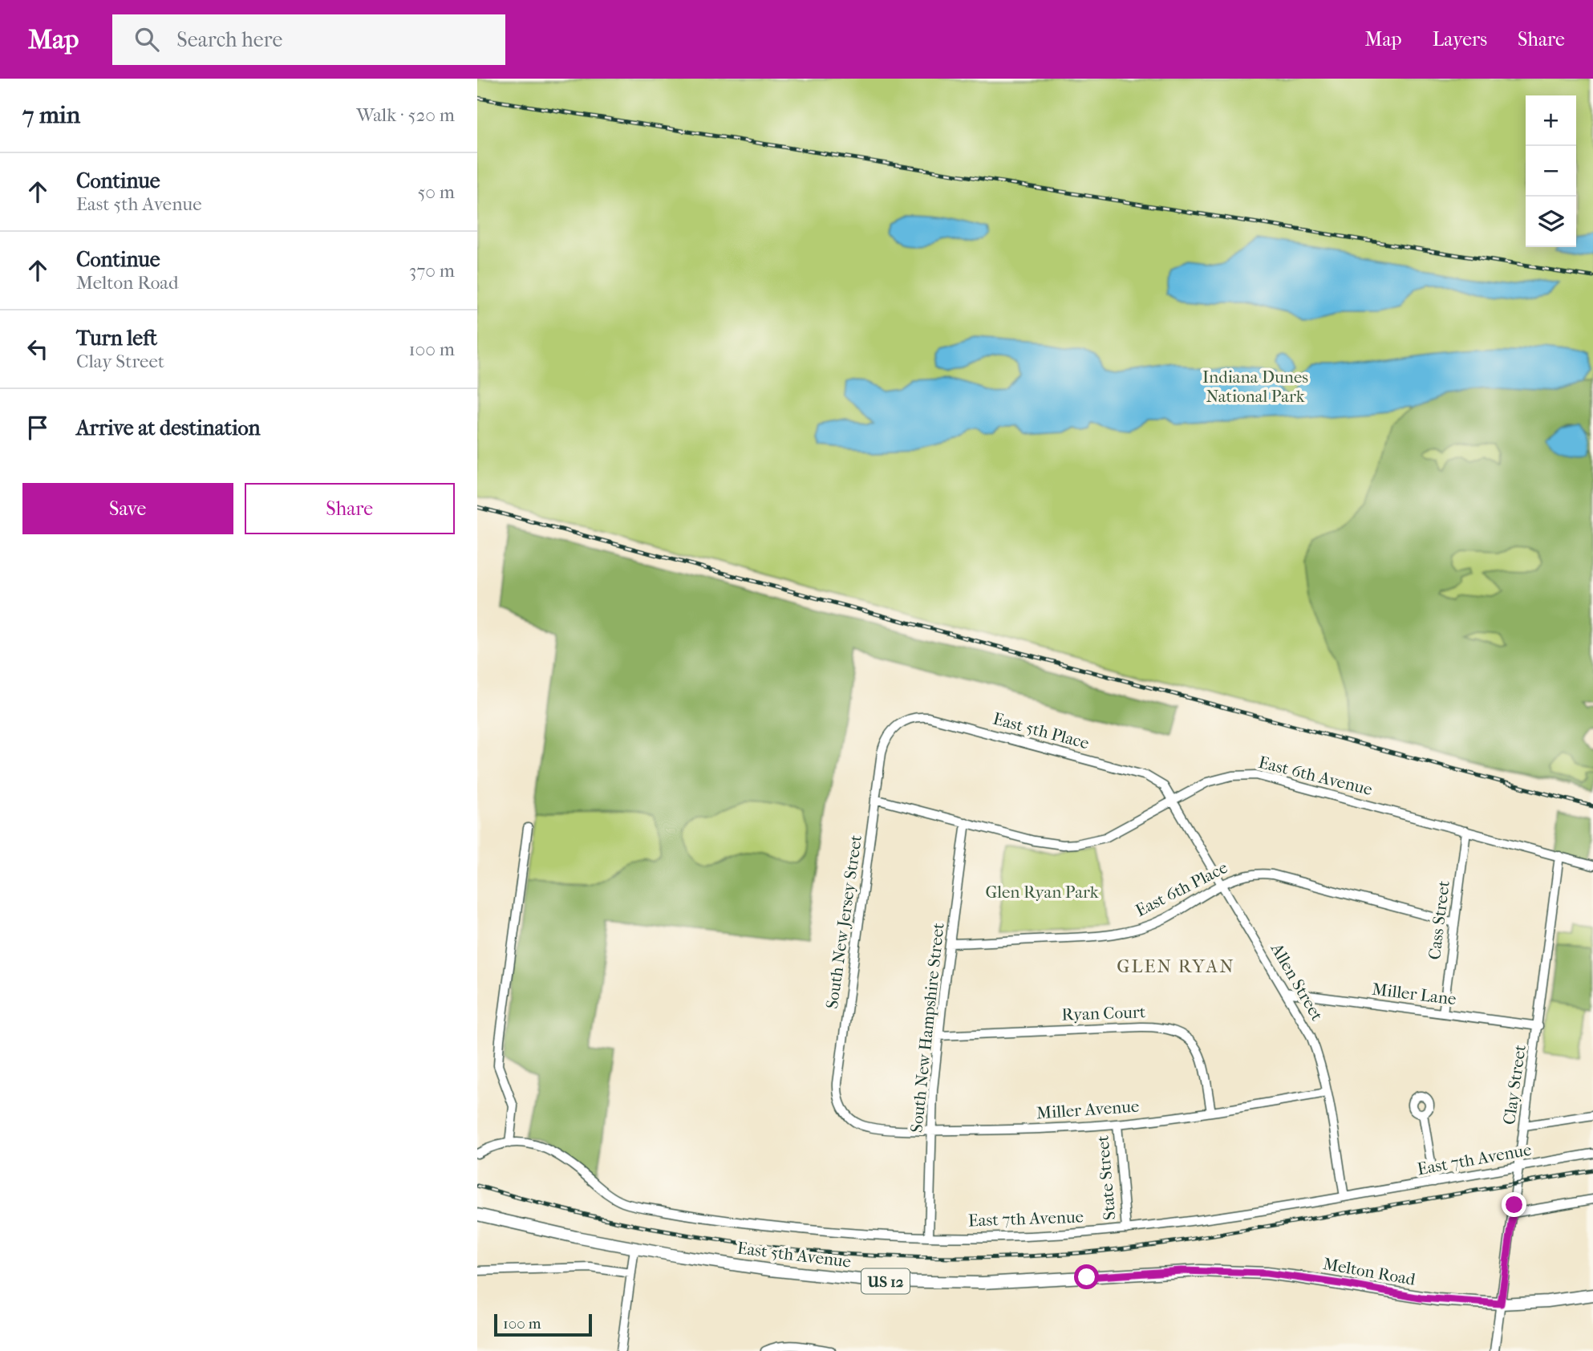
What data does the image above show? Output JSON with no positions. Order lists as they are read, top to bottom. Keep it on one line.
{"streets":{"main road":["East 5th Avenue","Melton Road","US 12"],"street":["East 5th Place","East 6th Avenue","East 6th Place","Cass Street","South New Jersey Street","Allen Street","Miller Lane","Ryan Court","South New Hampshire Street","Clay Street","Miller Avenue","East 7th Avenue","State Street"]},"crossings":[["East 5th Place","East 6th Avenue"],["East 5th Place","South New Jersey Street"],["East 5th Place","Allen Street"],["East 6th Avenue","Cass Street"],["East 6th Avenue","South New Jersey Street"],["East 6th Avenue","Allen Street"],["East 6th Avenue","South New Hampshire Street"],["East 6th Avenue","Clay Street"],["East 6th Place","Cass Street"],["East 6th Place","Allen Street"],["East 6th Place","South New Hampshire Street"],["Cass Street","Miller Lane"],["South New Jersey Street","Miller Avenue"],["Allen Street","Miller Lane"],["Allen Street","Miller Avenue"],["Allen Street","East 7th Avenue"],["Miller Lane","Clay Street"],["Ryan Court","South New Hampshire Street"],["Ryan Court","Miller Avenue"],["South New Hampshire Street","Miller Avenue"],["South New Hampshire Street","East 7th Avenue"],["Clay Street","East 7th Avenue"],["Clay Street","Melton Road"],["Miller Avenue","State Street"],["East 7th Avenue","State Street"],["East 5th Avenue","Melton Road"]],"districts":["GLEN RYAN"],"parks":["Indiana Dunes National Park","Glen Ryan Park"],"scale_bar":"100 m","page":{"header":"Map","search":"Search here","nav":["Map","Layers","Share"],"heading":["7 min","Walk · 520 m"],"map_buttons":["+","−"],"list":[["Continue","East 5th Avenue","50 m"],["Continue","Melton Road","370 m"],["Turn left","Clay Street","100 m"],"Arrive at destination"],"buttons":["Save","Share"],"scale":"100 m"}}
